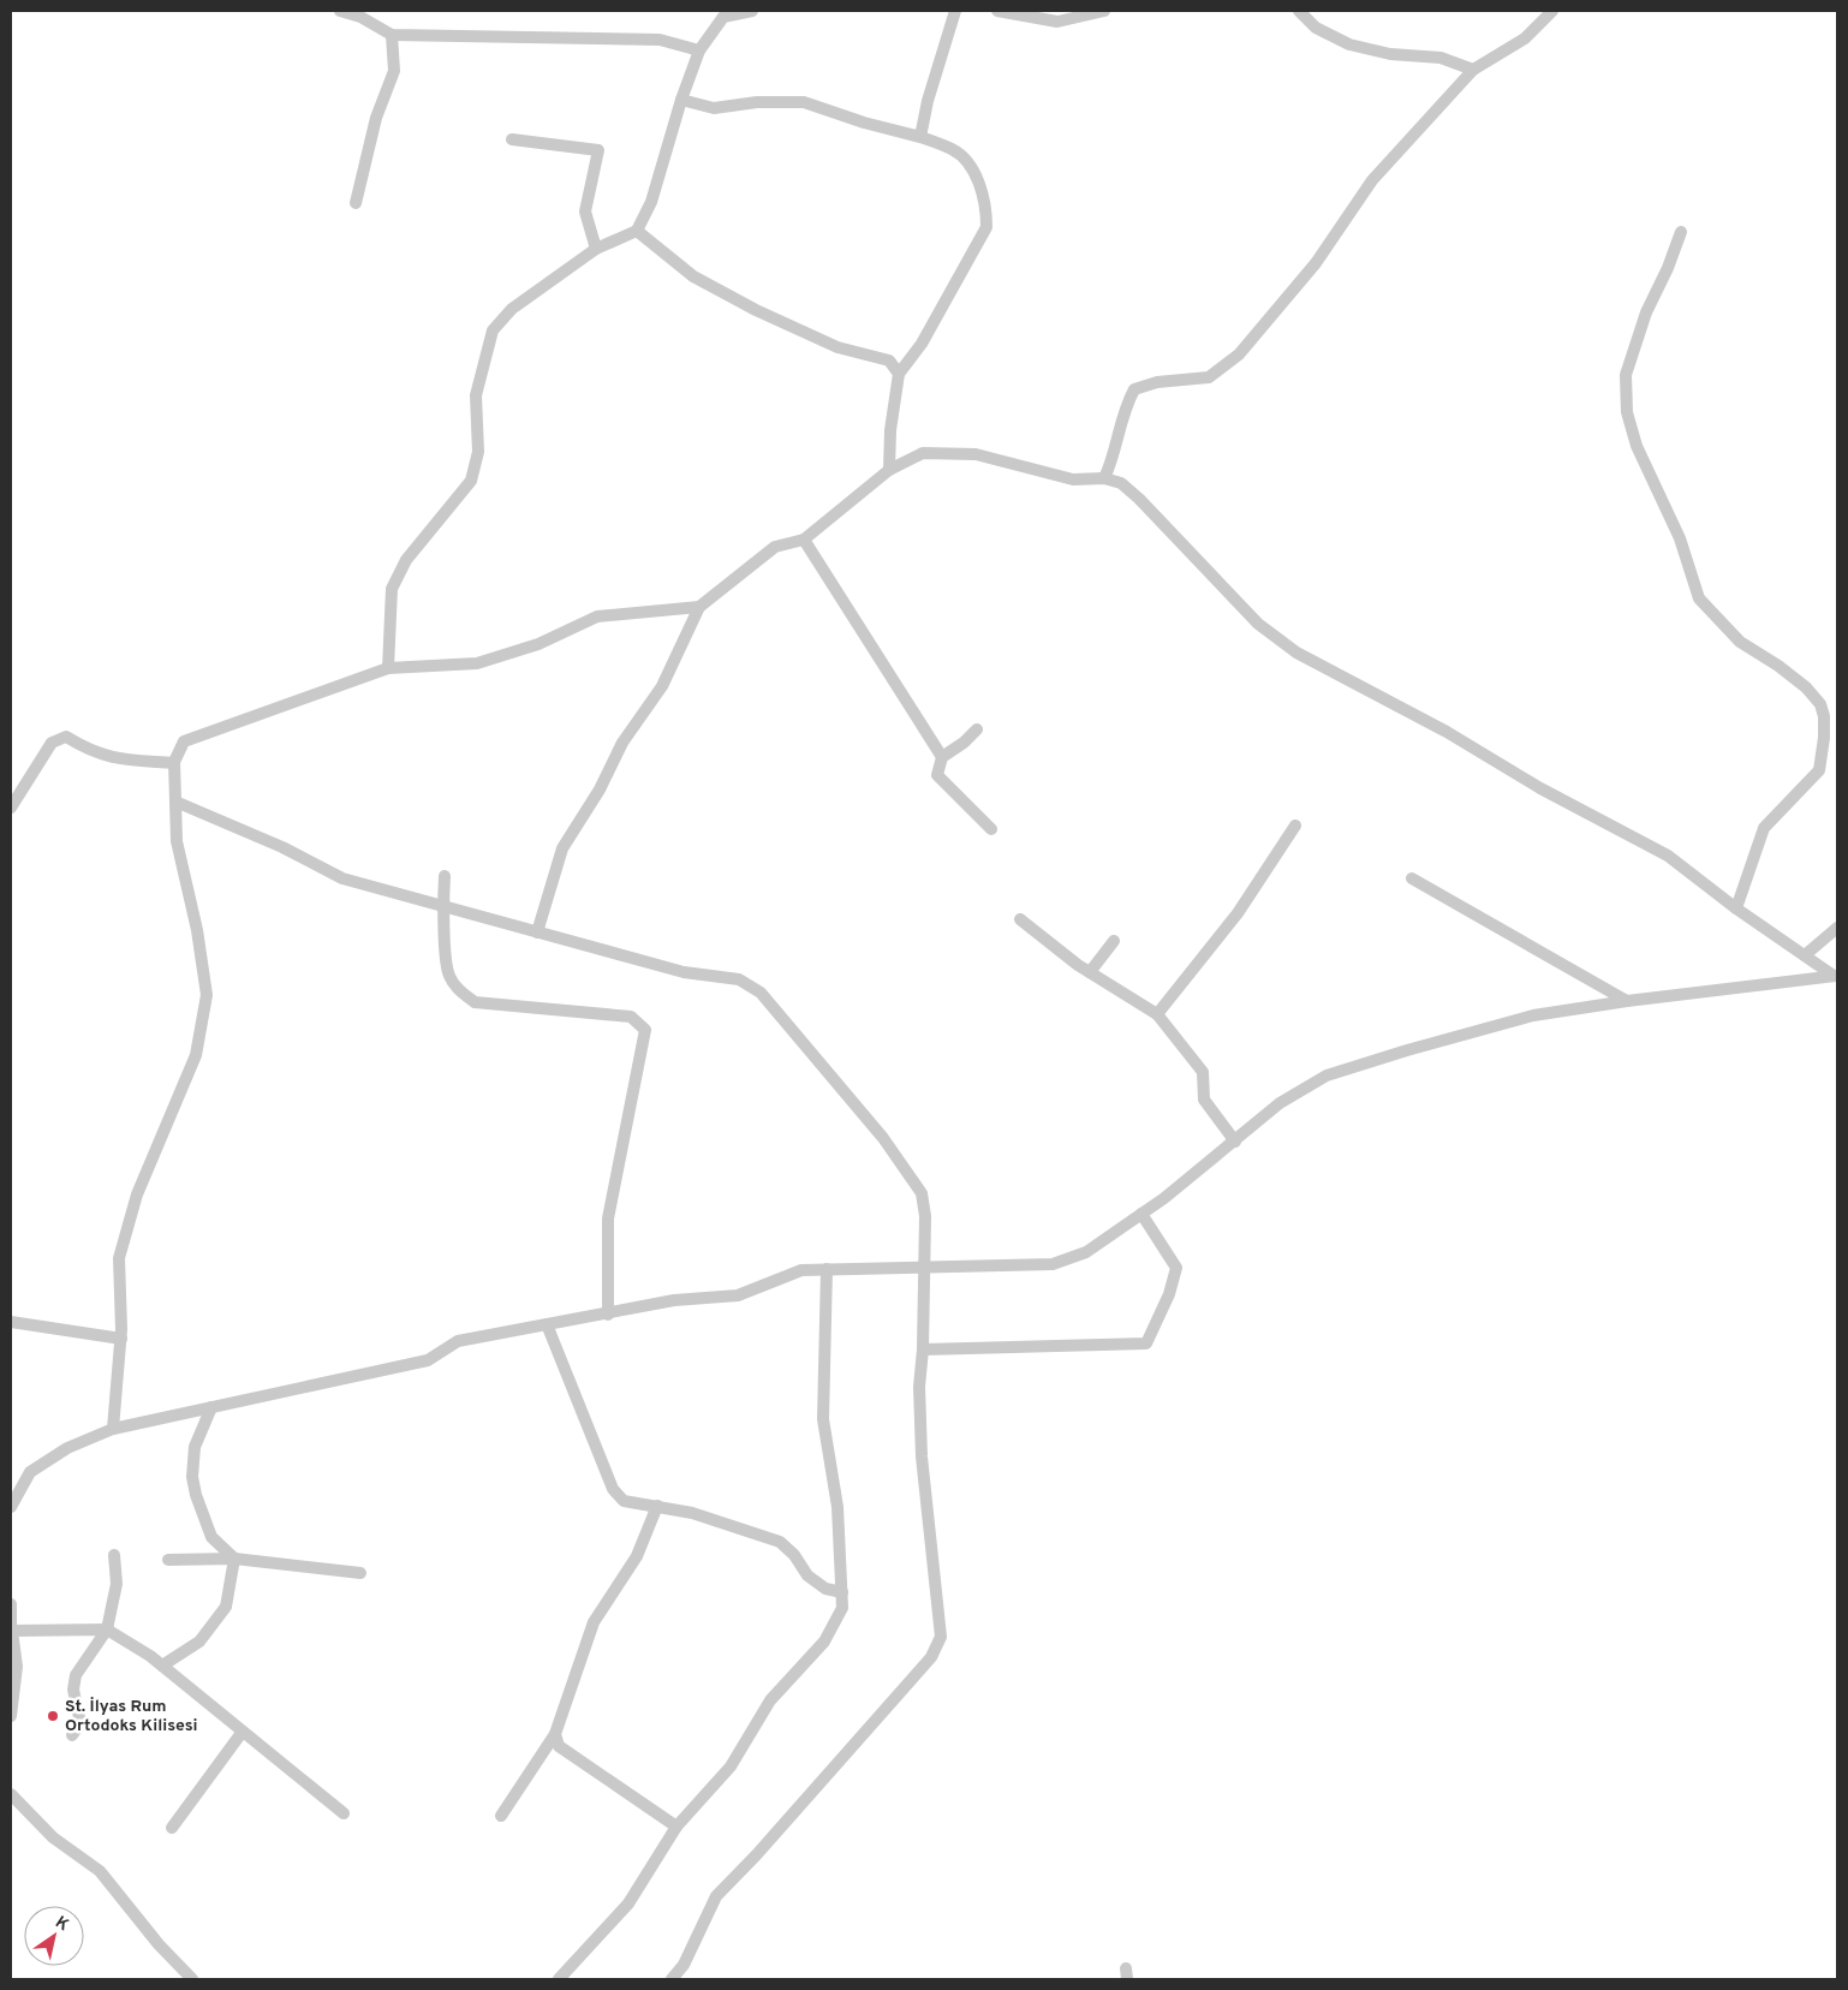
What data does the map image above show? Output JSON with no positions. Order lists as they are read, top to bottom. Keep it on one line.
{"places":["St. İlyas Rum Ortodoks Kilisesi"],"north":"top right"}
